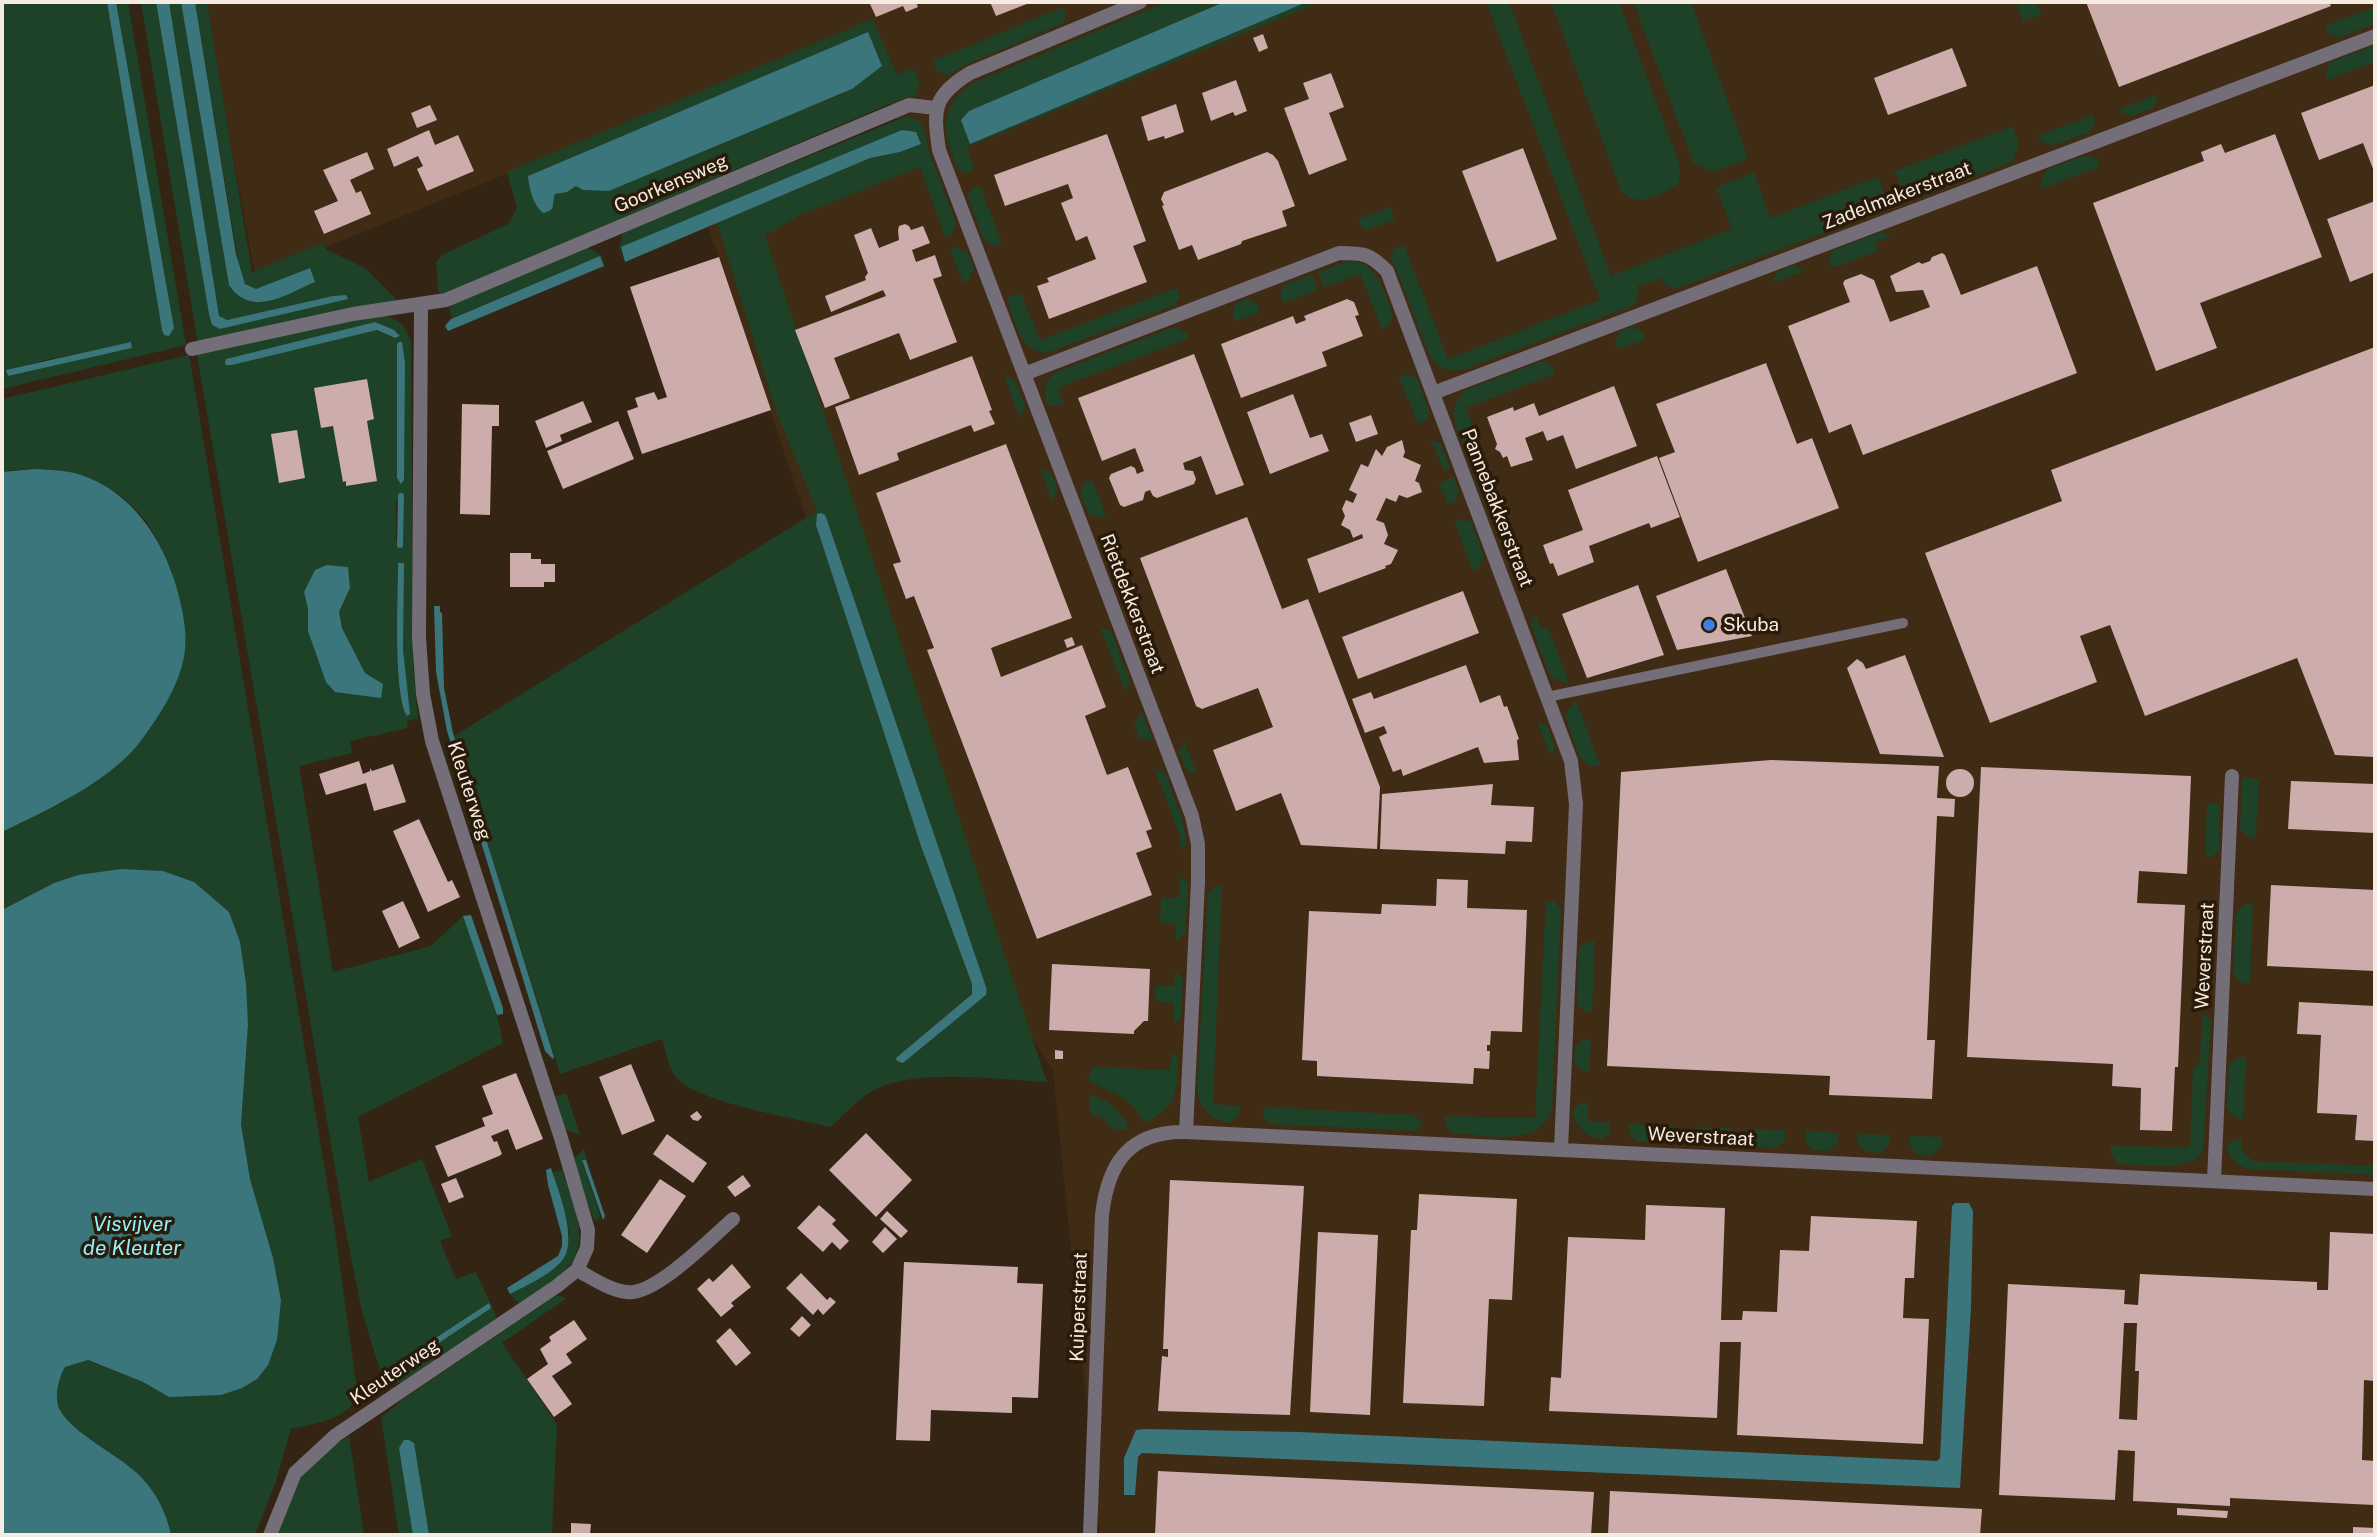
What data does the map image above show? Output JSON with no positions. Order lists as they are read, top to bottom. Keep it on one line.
{"streets":{"street":["Goorkensweg","Zadelmakerstraat","Pannebakkerstraat","Rietdekkerstraat","Kleuterweg","Weverstraat","Kuiperstraat"]},"crossings":[["Goorkensweg","Rietdekkerstraat"],["Goorkensweg","Kleuterweg"],["Zadelmakerstraat","Pannebakkerstraat"],["Pannebakkerstraat","Rietdekkerstraat"],["Pannebakkerstraat","Weverstraat"],["Rietdekkerstraat","Weverstraat"],["Rietdekkerstraat","Kuiperstraat"],["Weverstraat","Kuiperstraat"]],"water":["Visvijver de Kleuter"],"places":["Skuba"]}
